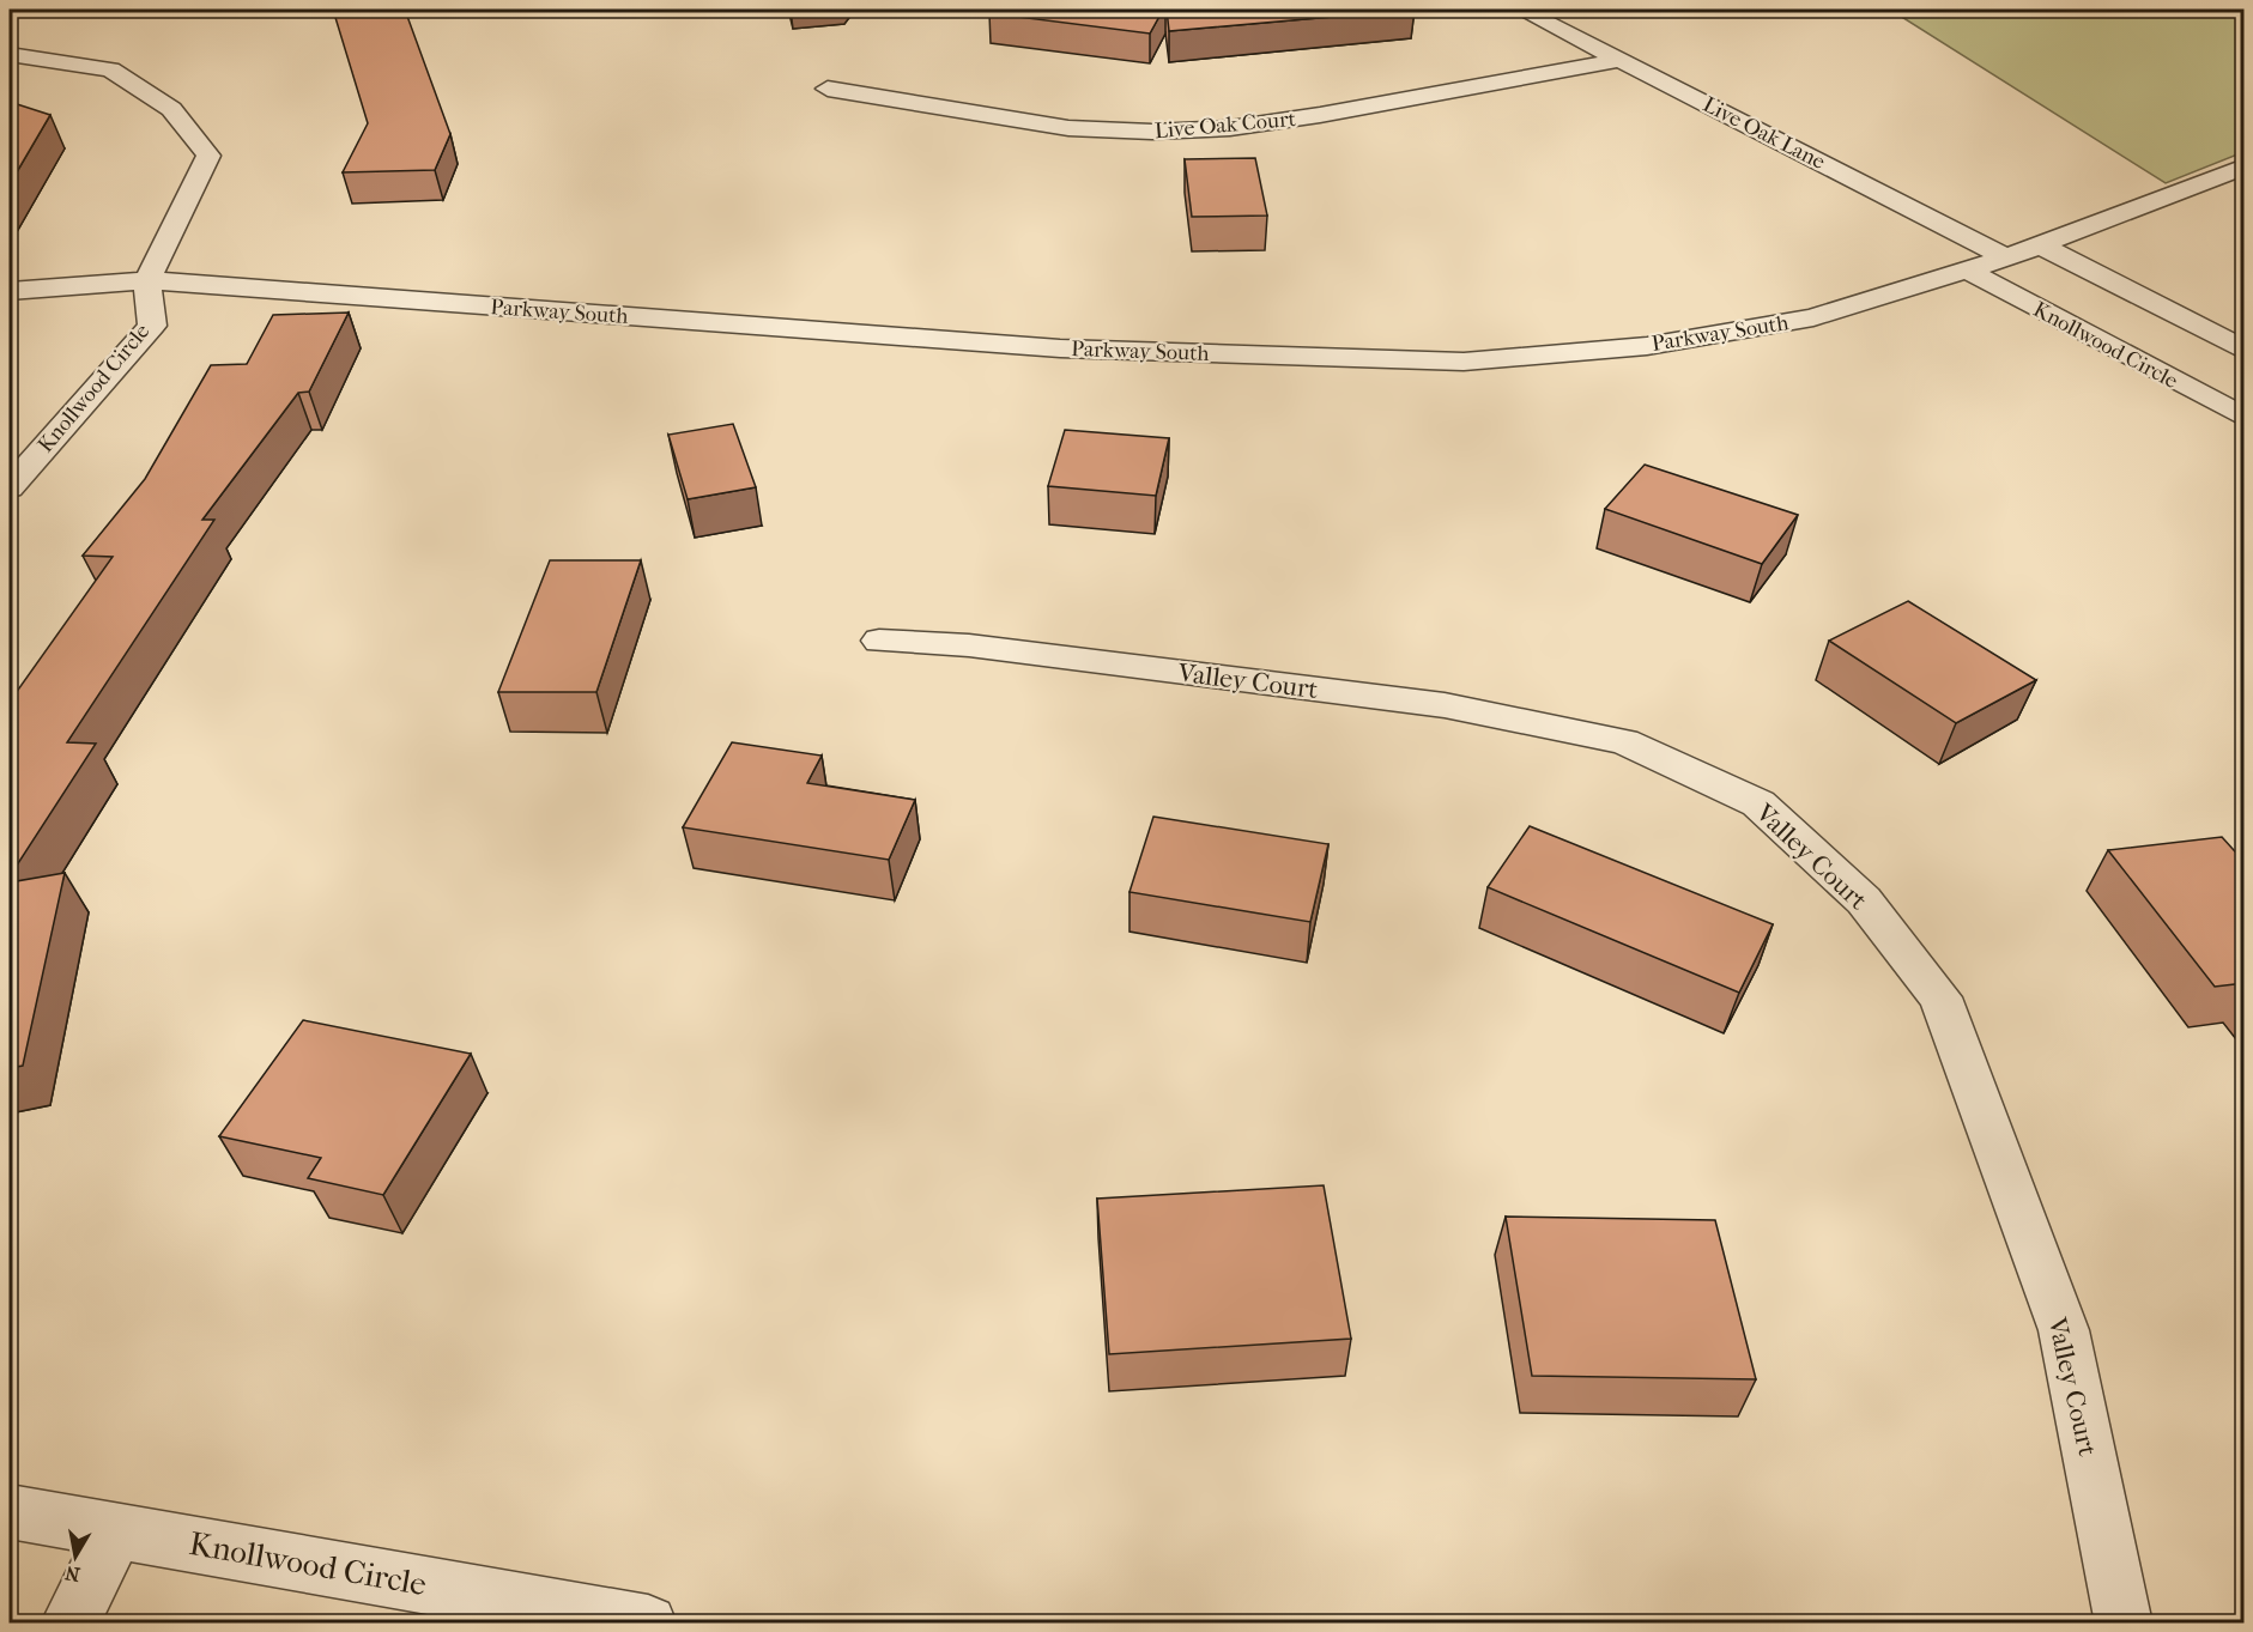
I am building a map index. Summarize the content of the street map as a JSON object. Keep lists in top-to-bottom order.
{
  "streets": {
    "street": [
      "Live Oak Court",
      "Live Oak Lane",
      "Parkway South",
      "Knollwood Circle",
      "Valley Court"
    ]
  },
  "crossings": [
    ["Live Oak Court", "Live Oak Lane"],
    ["Live Oak Lane", "Parkway South"],
    ["Parkway South", "Knollwood Circle"]
  ],
  "north": "bottom"
}
